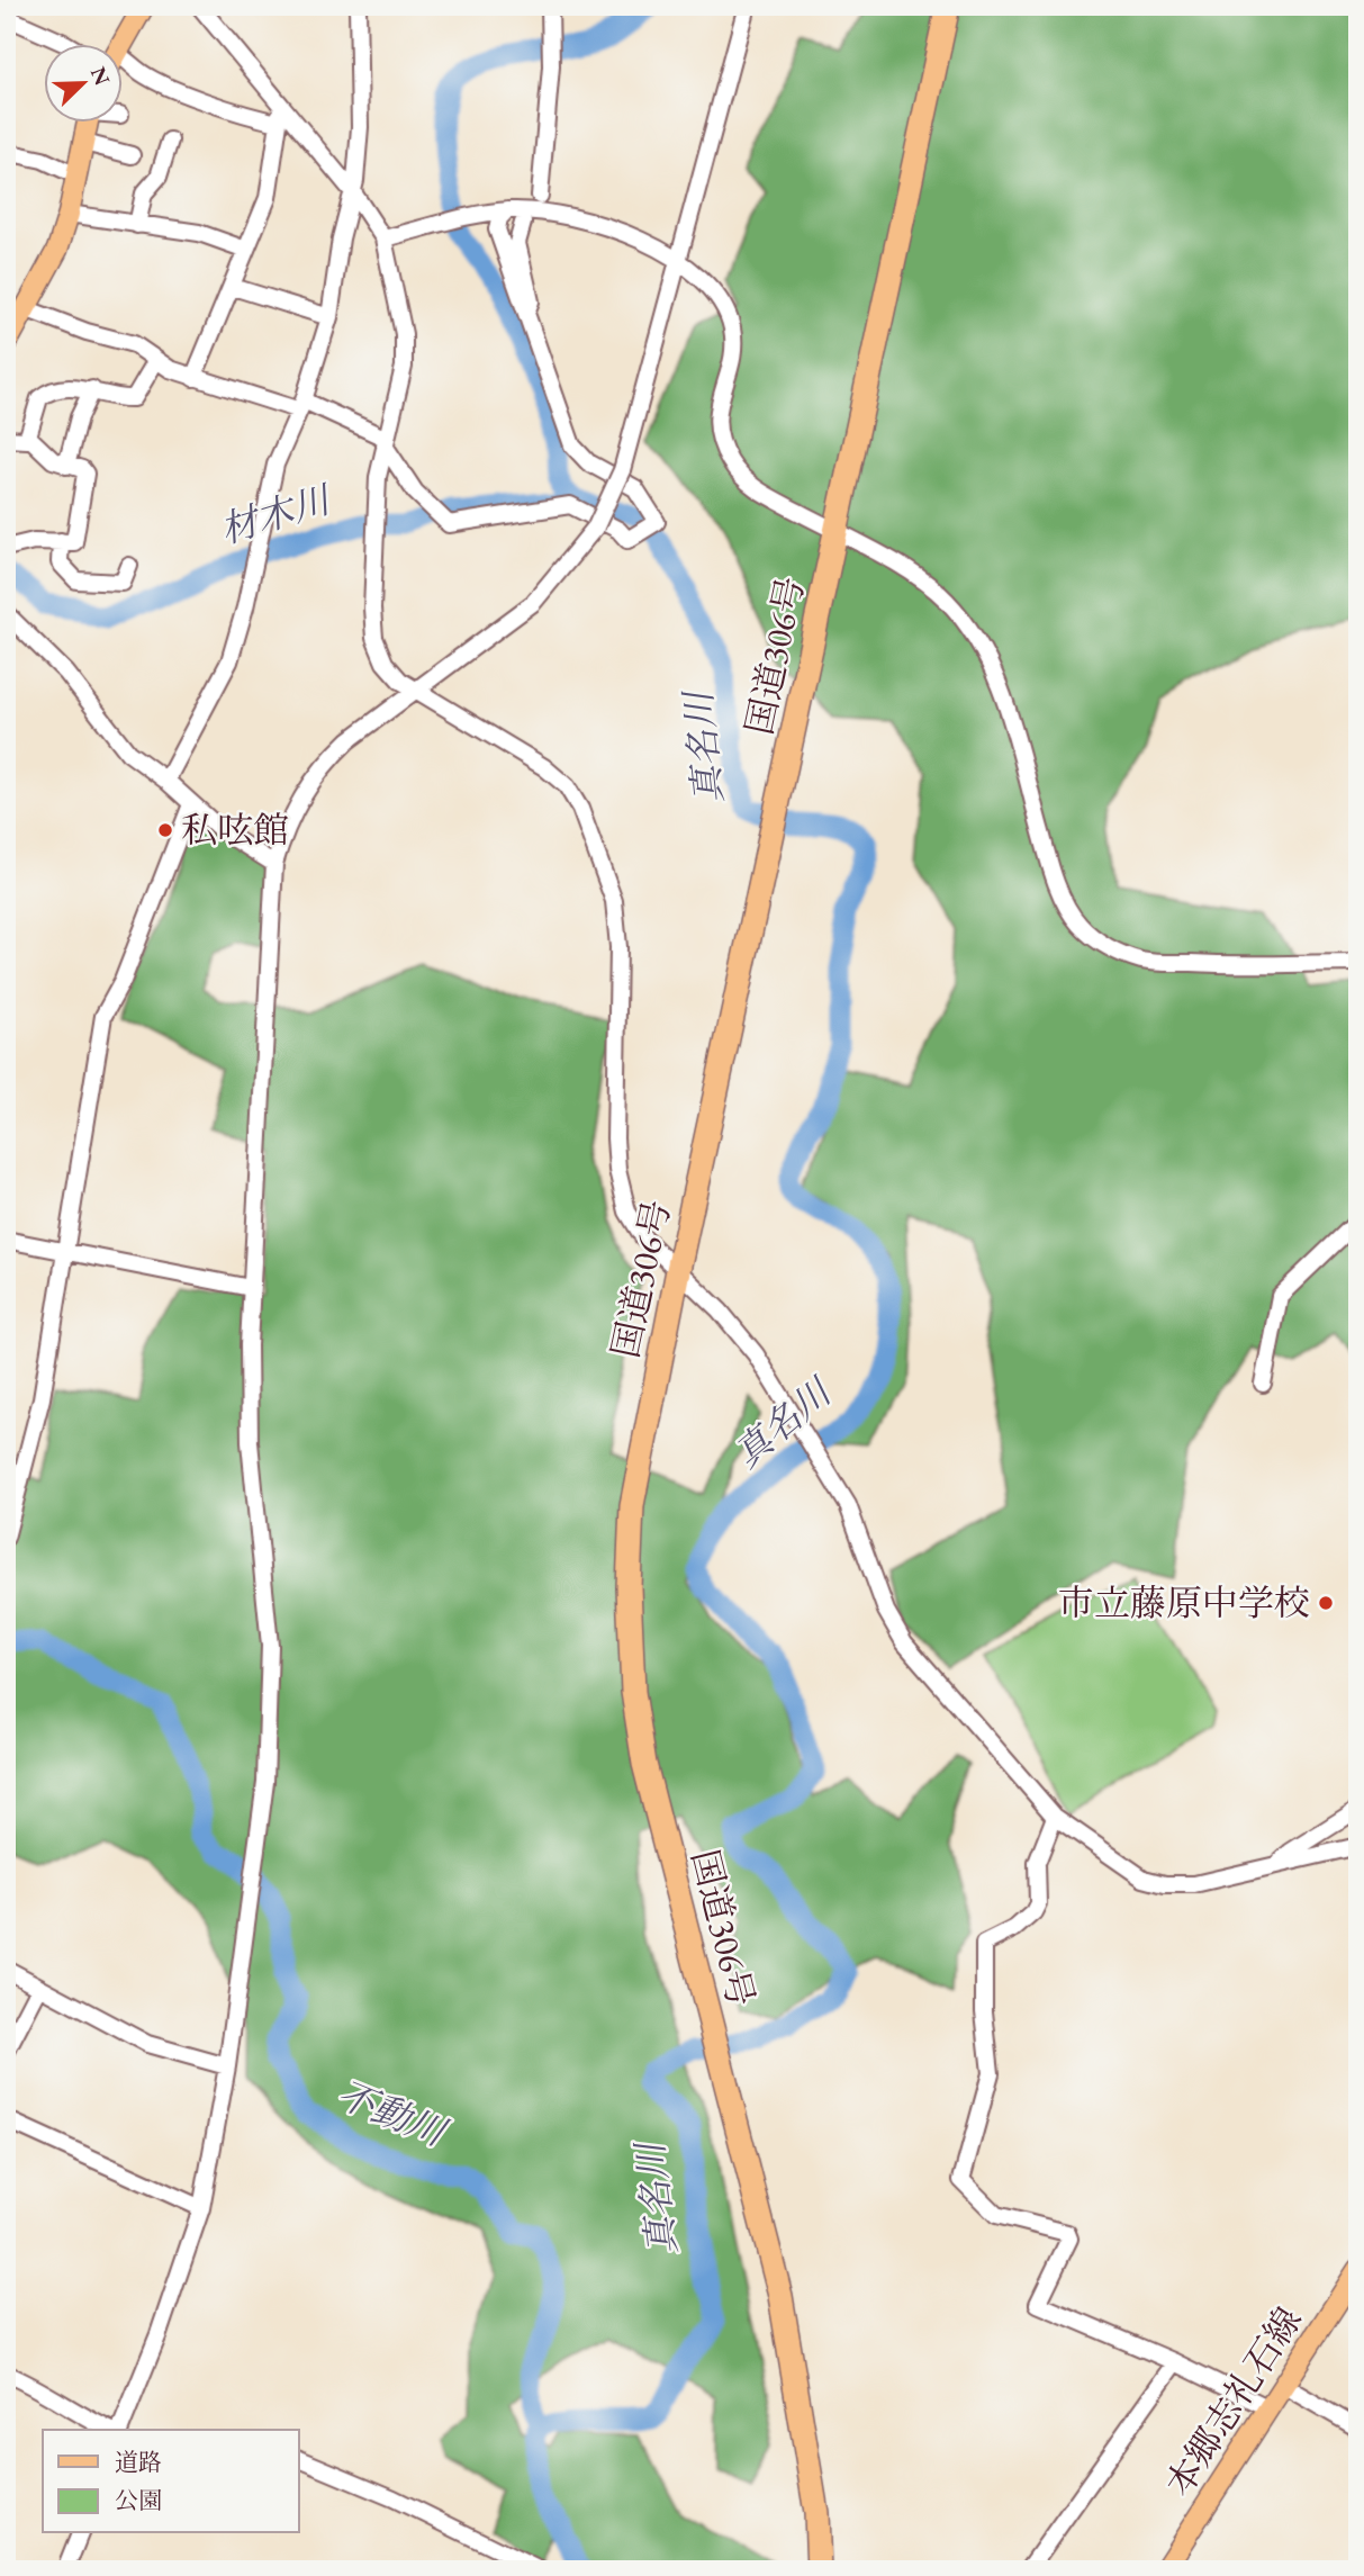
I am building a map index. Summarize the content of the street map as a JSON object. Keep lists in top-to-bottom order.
{
  "streets": {
    "highway": ["国道306号"],
    "main road": ["本郷志礼石線"]
  },
  "water": ["材木川", "真名川", "不動川"],
  "places": ["私呟館", "市立藤原中学校"],
  "legend": ["道路", "公園"],
  "north": "top right"
}
